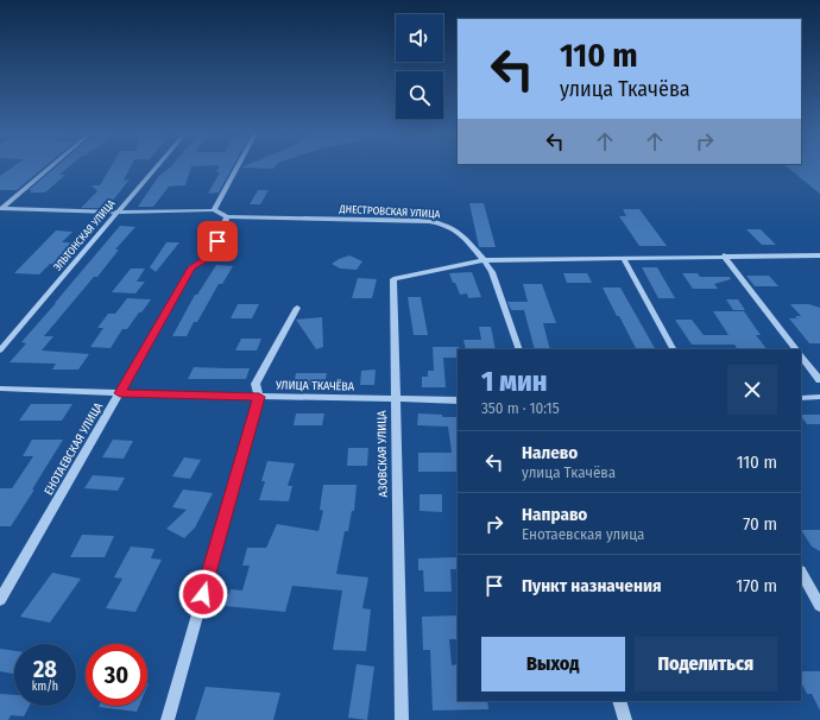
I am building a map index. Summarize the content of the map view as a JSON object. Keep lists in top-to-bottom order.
{
  "streets": {
    "street": [
      "ДНЕСТРОВСКАЯ УЛИЦА",
      "ЭЛЬТОНСКАЯ УЛИЦА",
      "УЛИЦА ТКАЧЁВА",
      "ЕНОТАЕВСКАЯ УЛИЦА",
      "АЗОВСКАЯ УЛИЦА"
    ]
  },
  "crossings": [
    ["ДНЕСТРОВСКАЯ УЛИЦА", "ЭЛЬТОНСКАЯ УЛИЦА"],
    ["ДНЕСТРОВСКАЯ УЛИЦА", "ЕНОТАЕВСКАЯ УЛИЦА"],
    ["ДНЕСТРОВСКАЯ УЛИЦА", "АЗОВСКАЯ УЛИЦА"],
    ["УЛИЦА ТКАЧЁВА", "ЕНОТАЕВСКАЯ УЛИЦА"],
    ["УЛИЦА ТКАЧЁВА", "АЗОВСКАЯ УЛИЦА"]
  ],
  "page": {
    "turn": ["110 m", "улица Ткачёва"],
    "heading": ["1 мин", "350 m · 10:15"],
    "list": [
      {
        "name": "Налево",
        "note": "улица Ткачёва",
        "value": "110 m"
      },
      {
        "name": "Направо",
        "note": "Енотаевская улица",
        "value": "70 m"
      },
      {
        "name": "Пункт назначения",
        "value": "170 m"
      }
    ],
    "buttons": ["Выход", "Поделиться"],
    "speed": "28 km/h",
    "limit": "30"
  }
}
